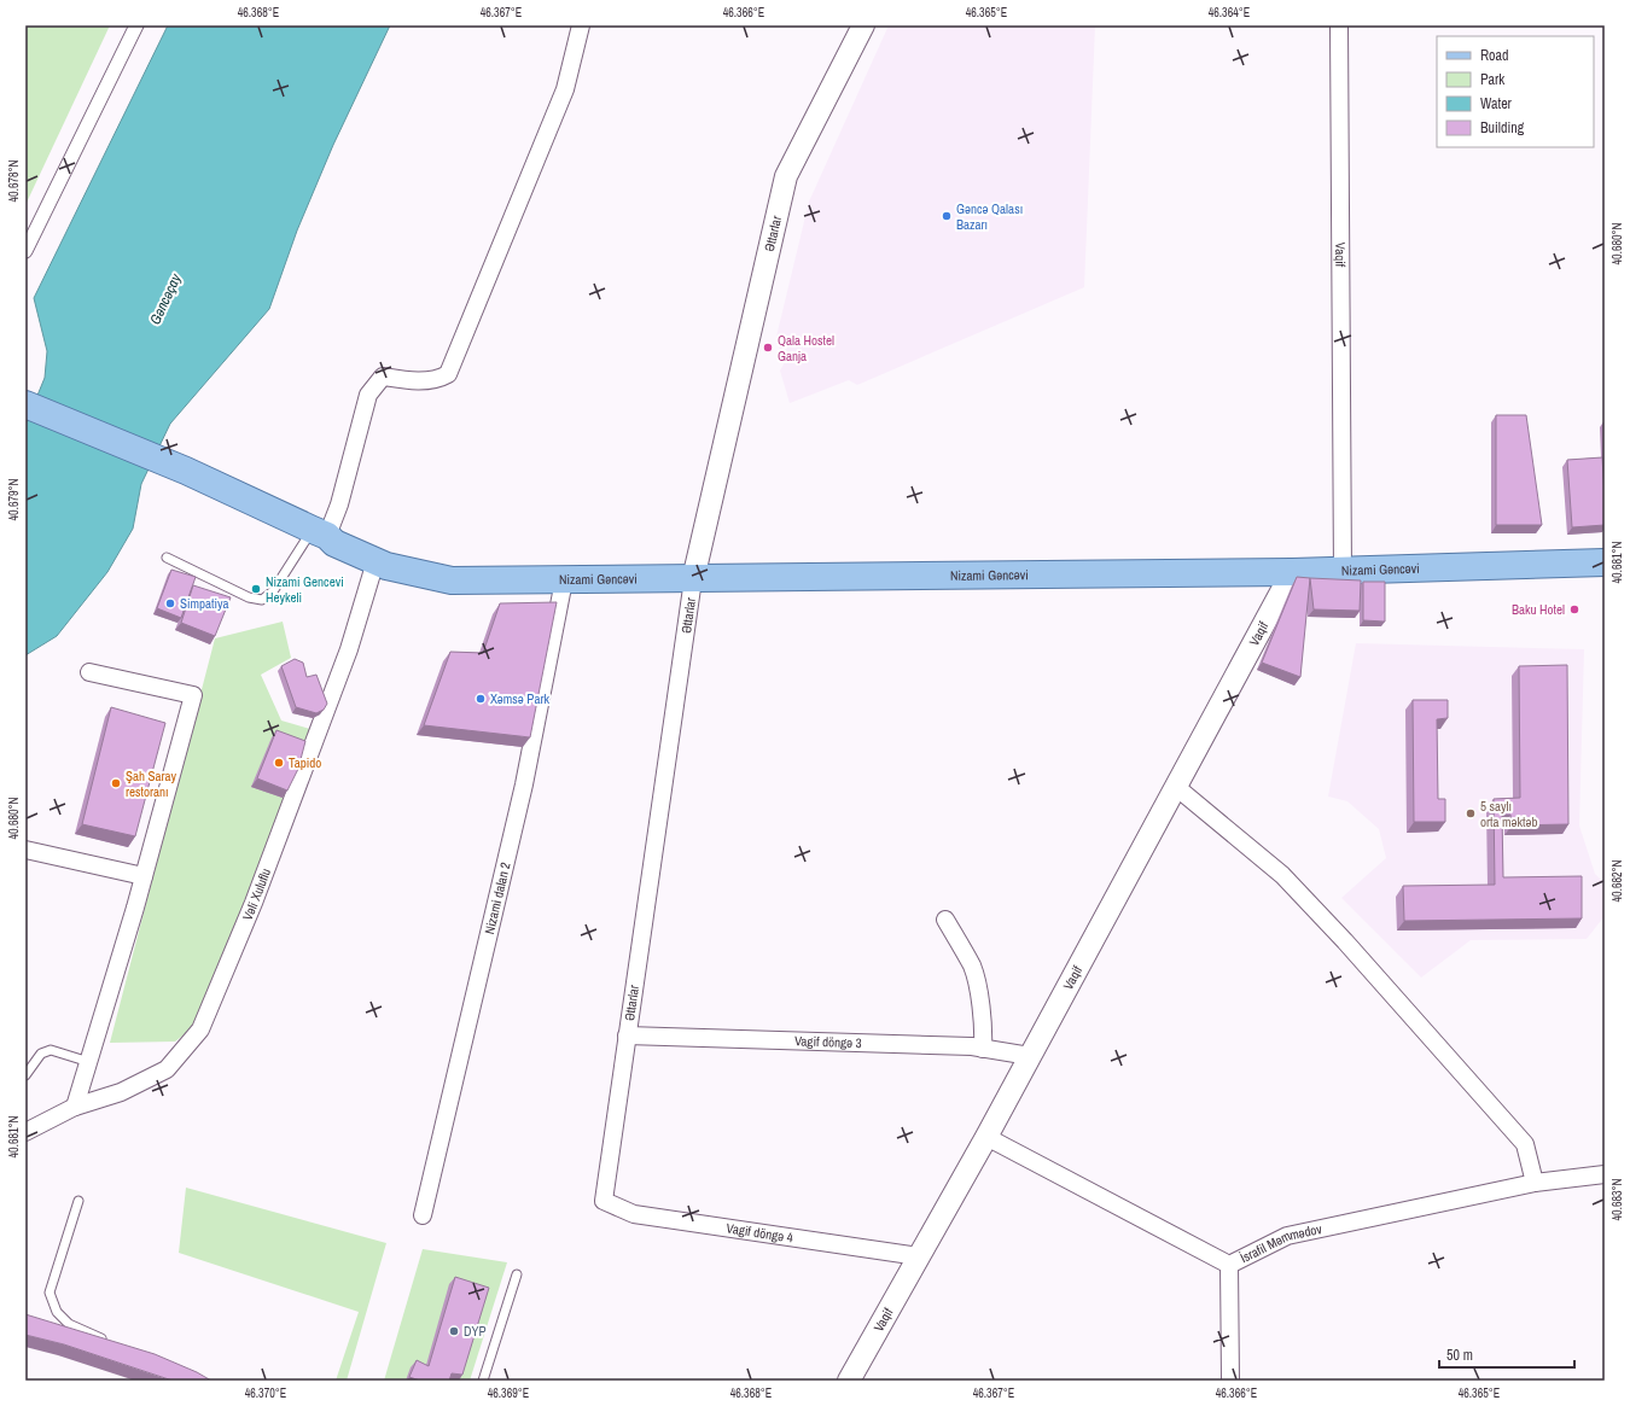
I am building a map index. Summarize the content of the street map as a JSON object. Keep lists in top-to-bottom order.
{
  "streets": {
    "main road": ["Nizami Gəncəvi"],
    "street": [
      "Əttarlar",
      "Vaqif",
      "Vəli Xuluflu",
      "Nizami dalan 2",
      "Vagif döngə 3",
      "Vagif döngə 4",
      "İsrafil Məmmədov"
    ]
  },
  "crossings": [
    ["Əttarlar", "Nizami Gəncəvi"],
    ["Əttarlar", "Vagif döngə 3"],
    ["Əttarlar", "Vagif döngə 4"],
    ["Vaqif", "Nizami Gəncəvi"],
    ["Vaqif", "Vagif döngə 3"],
    ["Vaqif", "Vagif döngə 4"],
    ["Vaqif", "İsrafil Məmmədov"],
    ["Nizami Gəncəvi", "Vəli Xuluflu"],
    ["Nizami Gəncəvi", "Nizami dalan 2"]
  ],
  "water": ["Gəncəçay"],
  "places": [
    "Gəncə Qalası Bazarı",
    "Qala Hostel Ganja",
    "Nizami Gencevi Heykeli",
    "Simpatiya",
    "Baku Hotel",
    "Xəmsə Park",
    "Tapido",
    "Şah Saray restoranı",
    "5 saylı orta məktəb",
    "DYP"
  ],
  "legend": [
    "Road",
    "Park",
    "Water",
    "Building"
  ],
  "scale_bar": "50 m",
  "coordinates": [
    "46.368°E",
    "46.367°E",
    "46.366°E",
    "46.365°E",
    "46.364°E",
    "40.678°N",
    "40.680°N",
    "40.679°N",
    "40.681°N",
    "40.682°N",
    "40.683°N",
    "46.370°E",
    "46.369°E"
  ]
}
